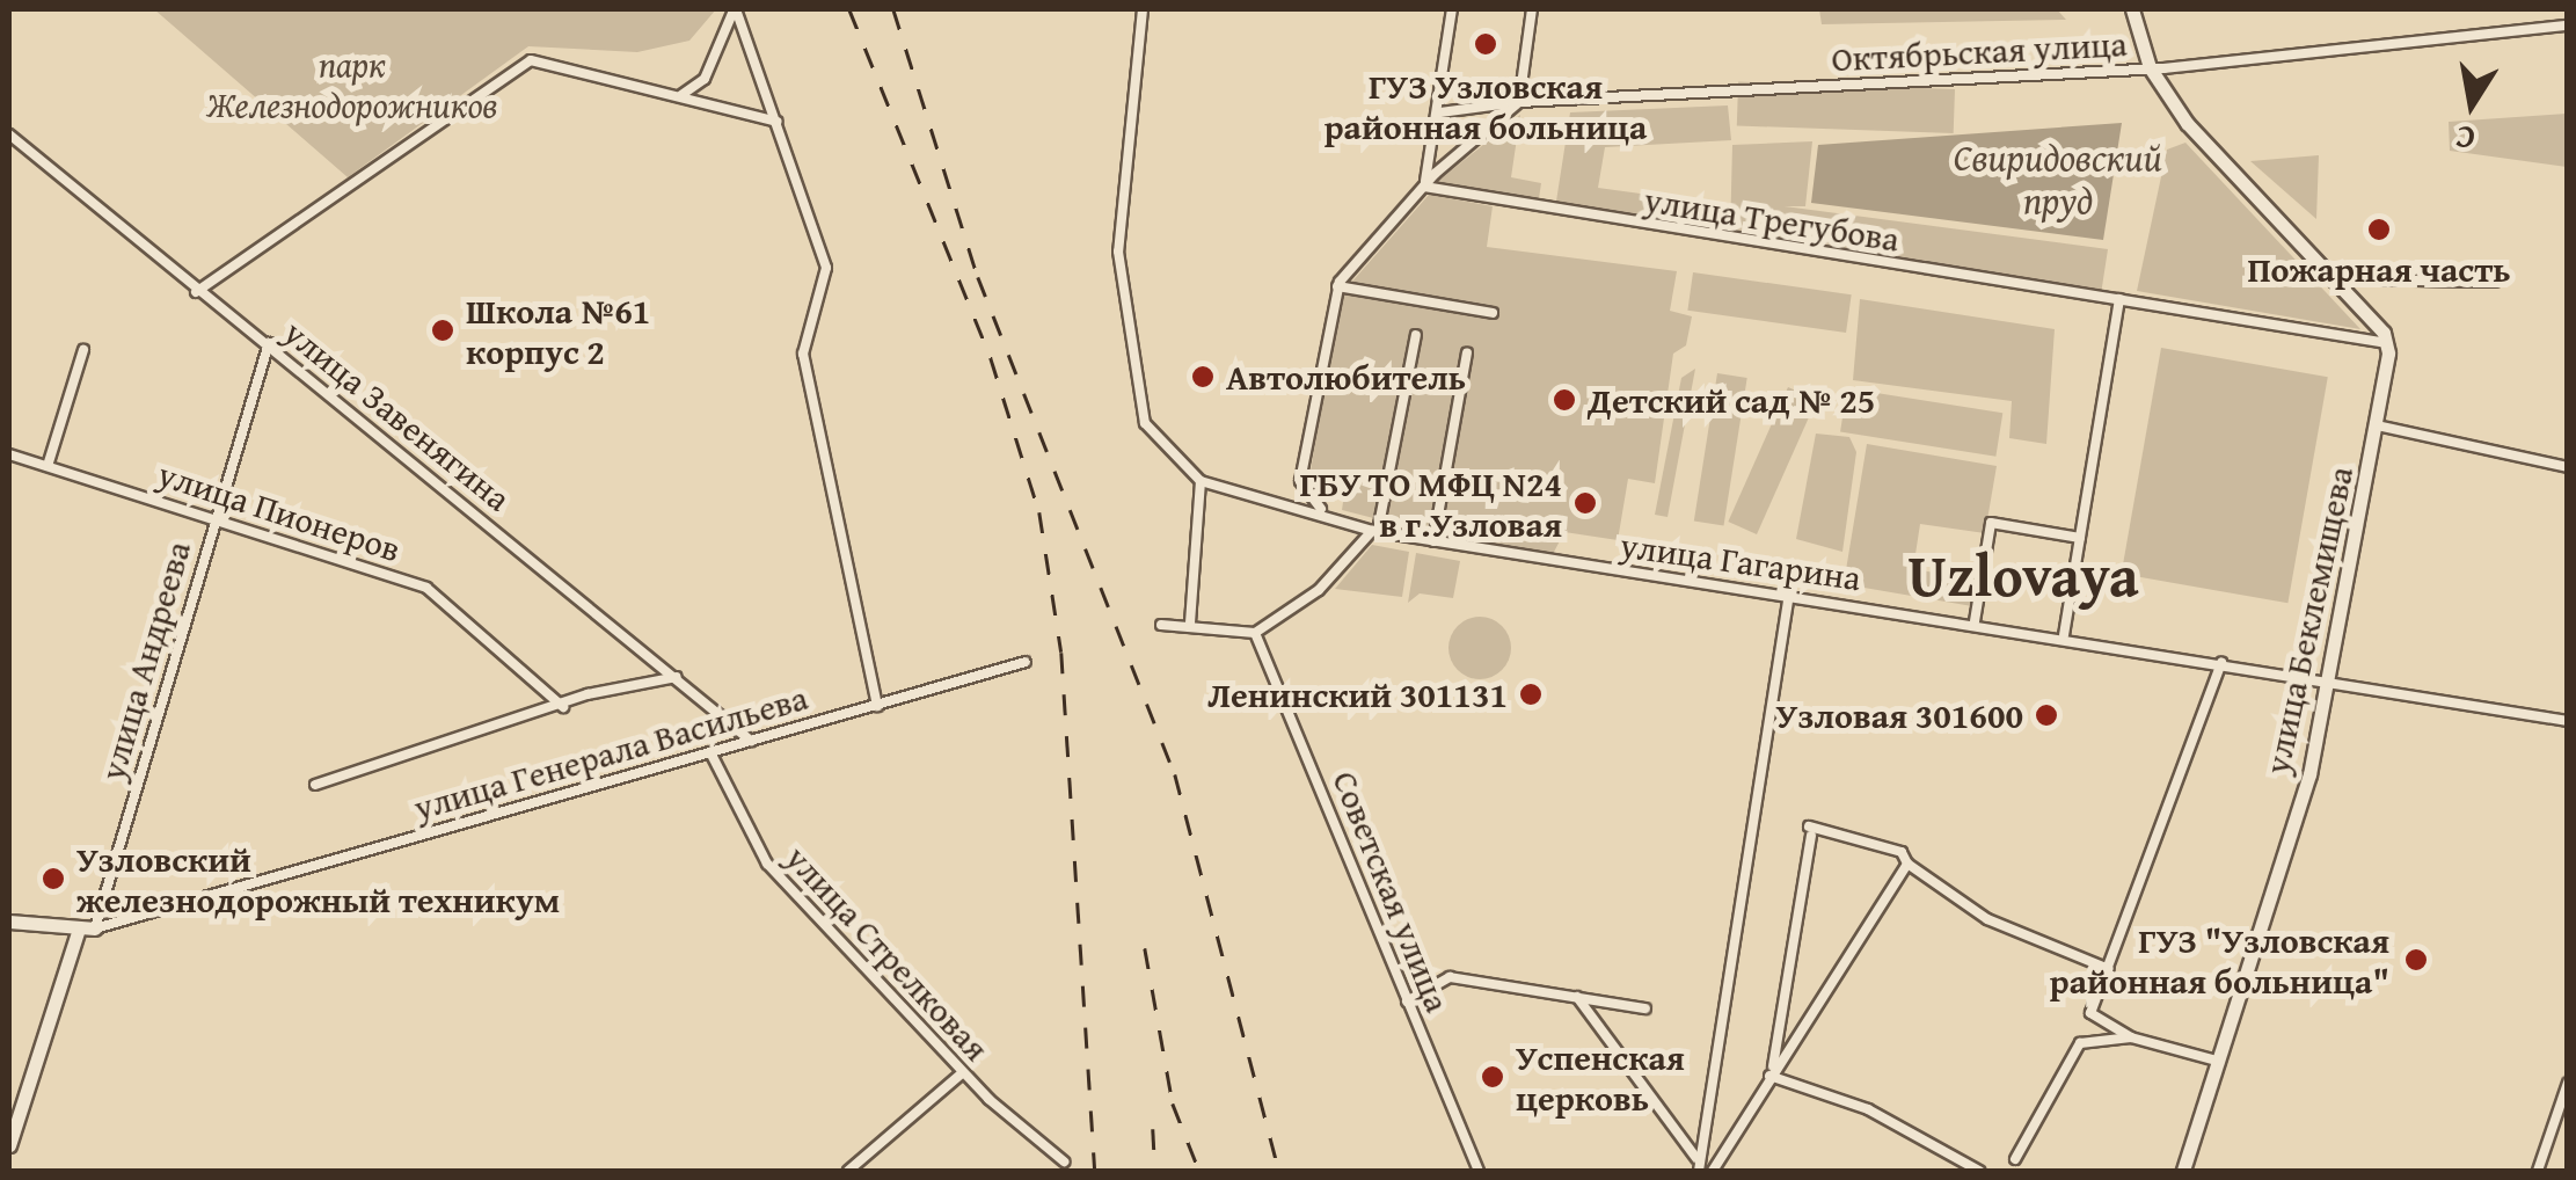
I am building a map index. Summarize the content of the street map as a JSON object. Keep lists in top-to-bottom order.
{
  "streets": {
    "main road": ["улица Беклемищева", "улица Генерала Васильева"],
    "street": [
      "Октябрьская улица",
      "улица Трегубова",
      "улица Завенягина",
      "улица Пионеров",
      "улица Гагарина",
      "улица Андреева",
      "Советская улица",
      "улица Стрелковая"
    ]
  },
  "crossings": [
    ["улица Завенягина", "улица Андреева"],
    ["улица Завенягина", "улица Генерала Васильева"],
    ["улица Пионеров", "улица Андреева"],
    ["улица Гагарина", "улица Беклемищева"],
    ["улица Андреева", "улица Генерала Васильева"],
    ["улица Генерала Васильева", "улица Стрелковая"]
  ],
  "districts": ["Uzlovaya"],
  "water": ["Свиридовский пруд"],
  "parks": ["парк Железнодорожников"],
  "places": [
    "ГУЗ Узловская районная больница",
    "Пожарная часть",
    "Школа №61 корпус 2",
    "Автолюбитель",
    "Детский сад № 25",
    "ГБУ ТО МФЦ N24 в г.Узловая",
    "Ленинский 301131",
    "Узловая 301600",
    "Узловский железнодорожный техникум",
    "ГУЗ \"Узловская районная больница\"",
    "Успенская церковь"
  ],
  "north": "bottom"
}
